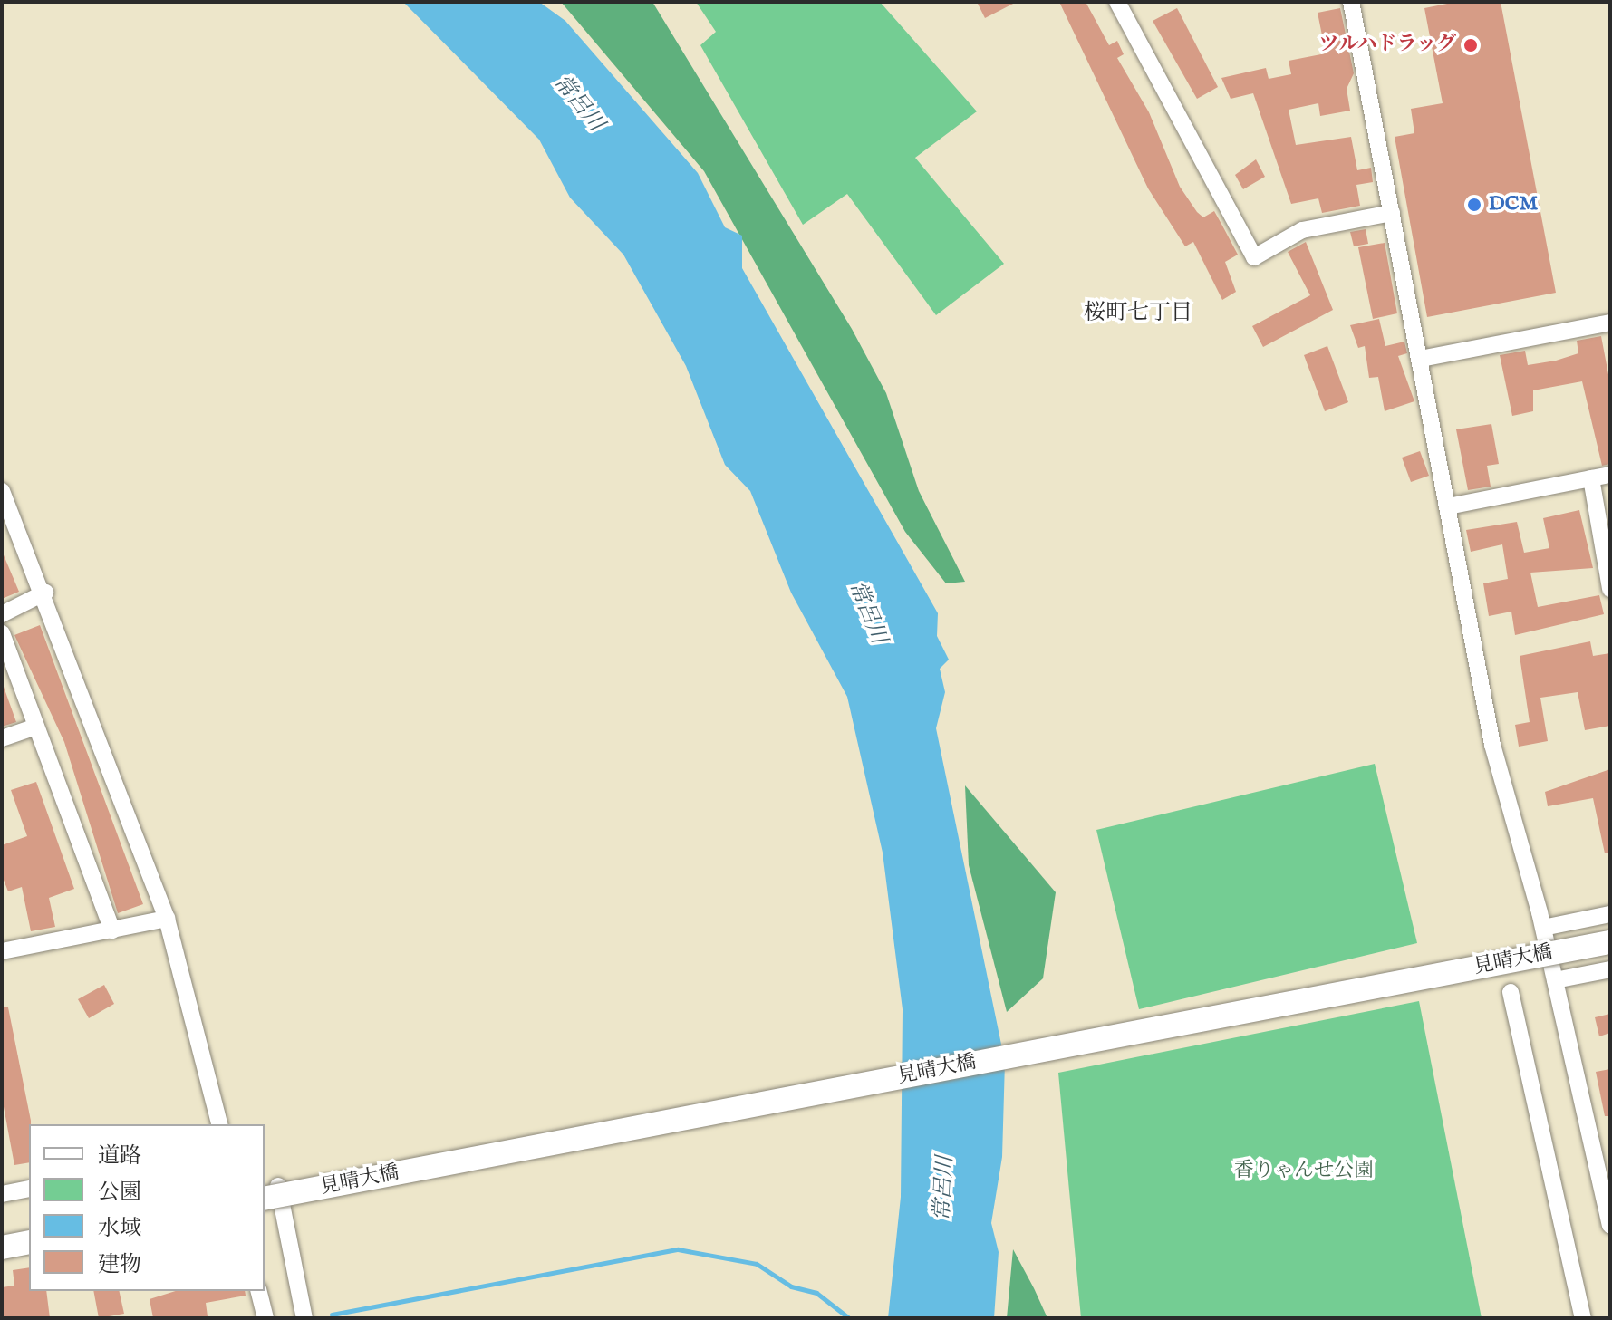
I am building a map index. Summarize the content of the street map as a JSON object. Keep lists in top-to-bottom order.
{
  "streets": {
    "main road": ["見晴大橋"]
  },
  "districts": ["桜町七丁目"],
  "water": ["常呂川"],
  "parks": ["香りゃんせ公園"],
  "places": ["ツルハドラッグ", "DCM"],
  "legend": [
    "道路",
    "公園",
    "水域",
    "建物"
  ]
}
